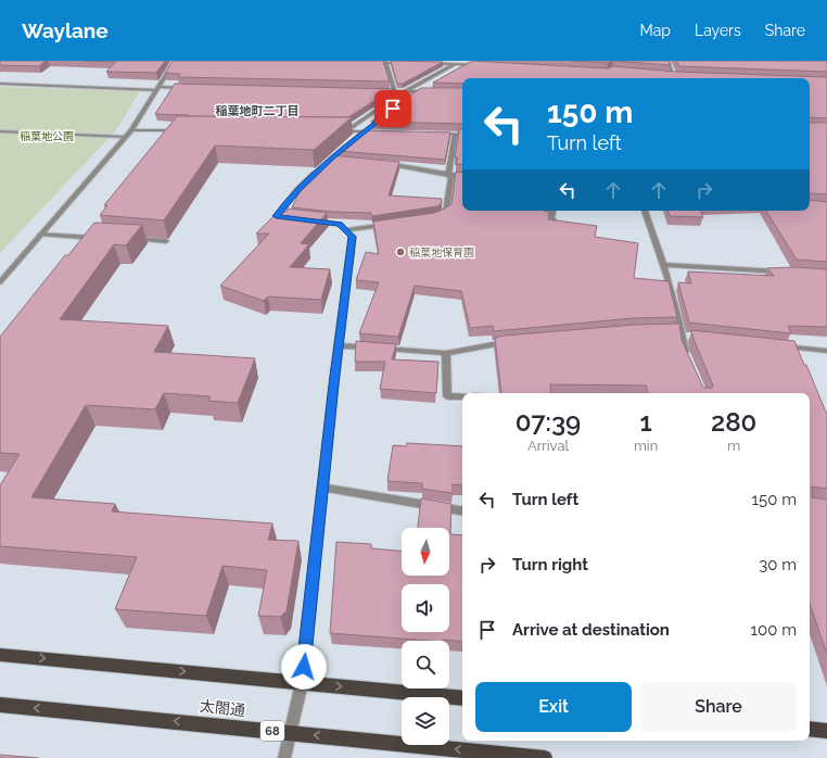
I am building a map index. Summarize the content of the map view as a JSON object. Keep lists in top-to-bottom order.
{
  "streets": {
    "main road": ["太閤通", "68"]
  },
  "districts": ["稲葉地町二丁目"],
  "parks": ["稲葉地公園"],
  "places": ["稲葉地保育園"],
  "north": "bottom",
  "page": {
    "header": "Waylane",
    "nav": ["Map", "Layers", "Share"],
    "turn": ["150 m", "Turn left"],
    "eta": [
      "07:39",
      "Arrival",
      "1",
      "min",
      "280",
      "m"
    ],
    "list": [
      {
        "name": "Turn left",
        "value": "150 m"
      },
      {
        "name": "Turn right",
        "value": "30 m"
      },
      {
        "name": "Arrive at destination",
        "value": "100 m"
      }
    ],
    "buttons": ["Exit", "Share"]
  }
}
